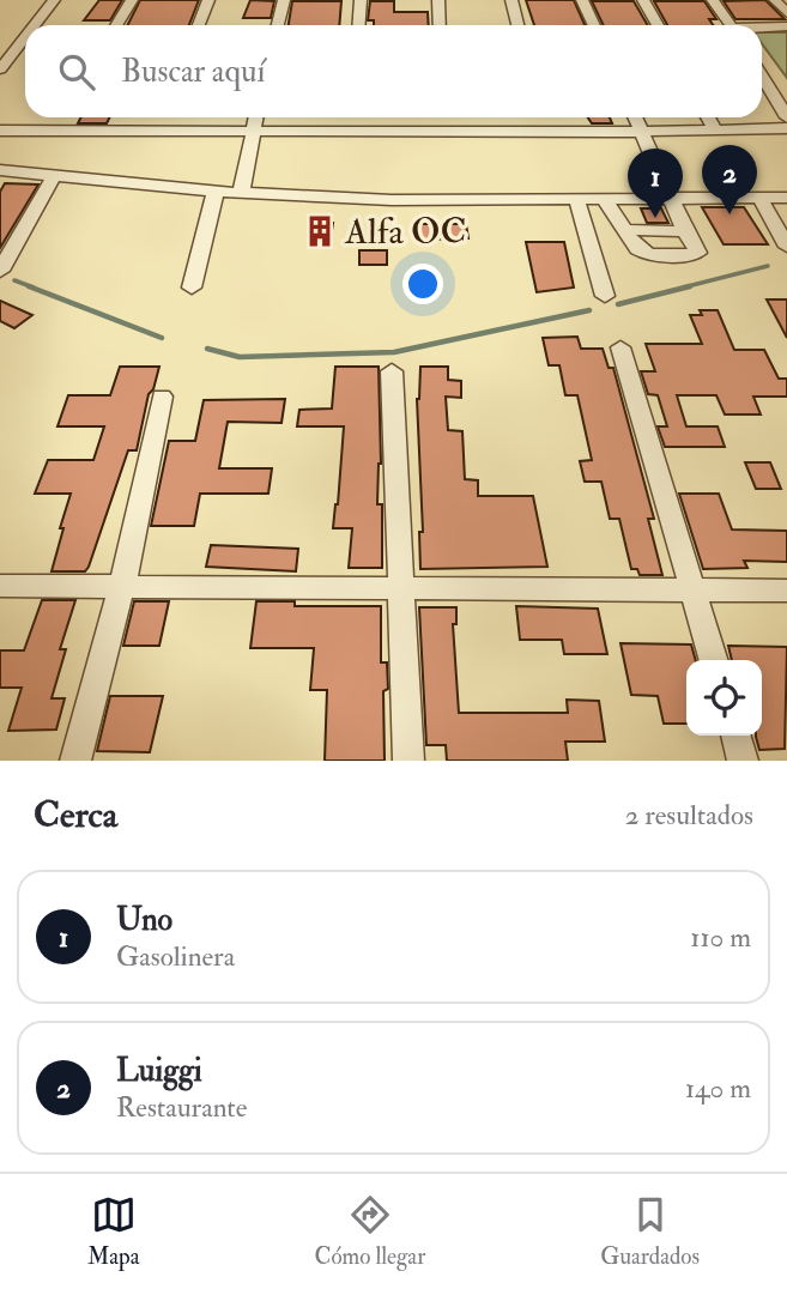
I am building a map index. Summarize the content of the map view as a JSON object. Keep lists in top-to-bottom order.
{
  "places": {
    "building": ["Alfa OC"]
  },
  "page": {
    "search": "Buscar aquí",
    "pins": ["2", "1"],
    "heading": ["Cerca", "2 resultados"],
    "list": [
      {
        "mark": "1",
        "name": "Uno",
        "note": "Gasolinera",
        "value": "110 m"
      },
      {
        "mark": "2",
        "name": "Luiggi",
        "note": "Restaurante",
        "value": "140 m"
      }
    ],
    "nav": ["Mapa", "Cómo llegar", "Guardados"]
  }
}
